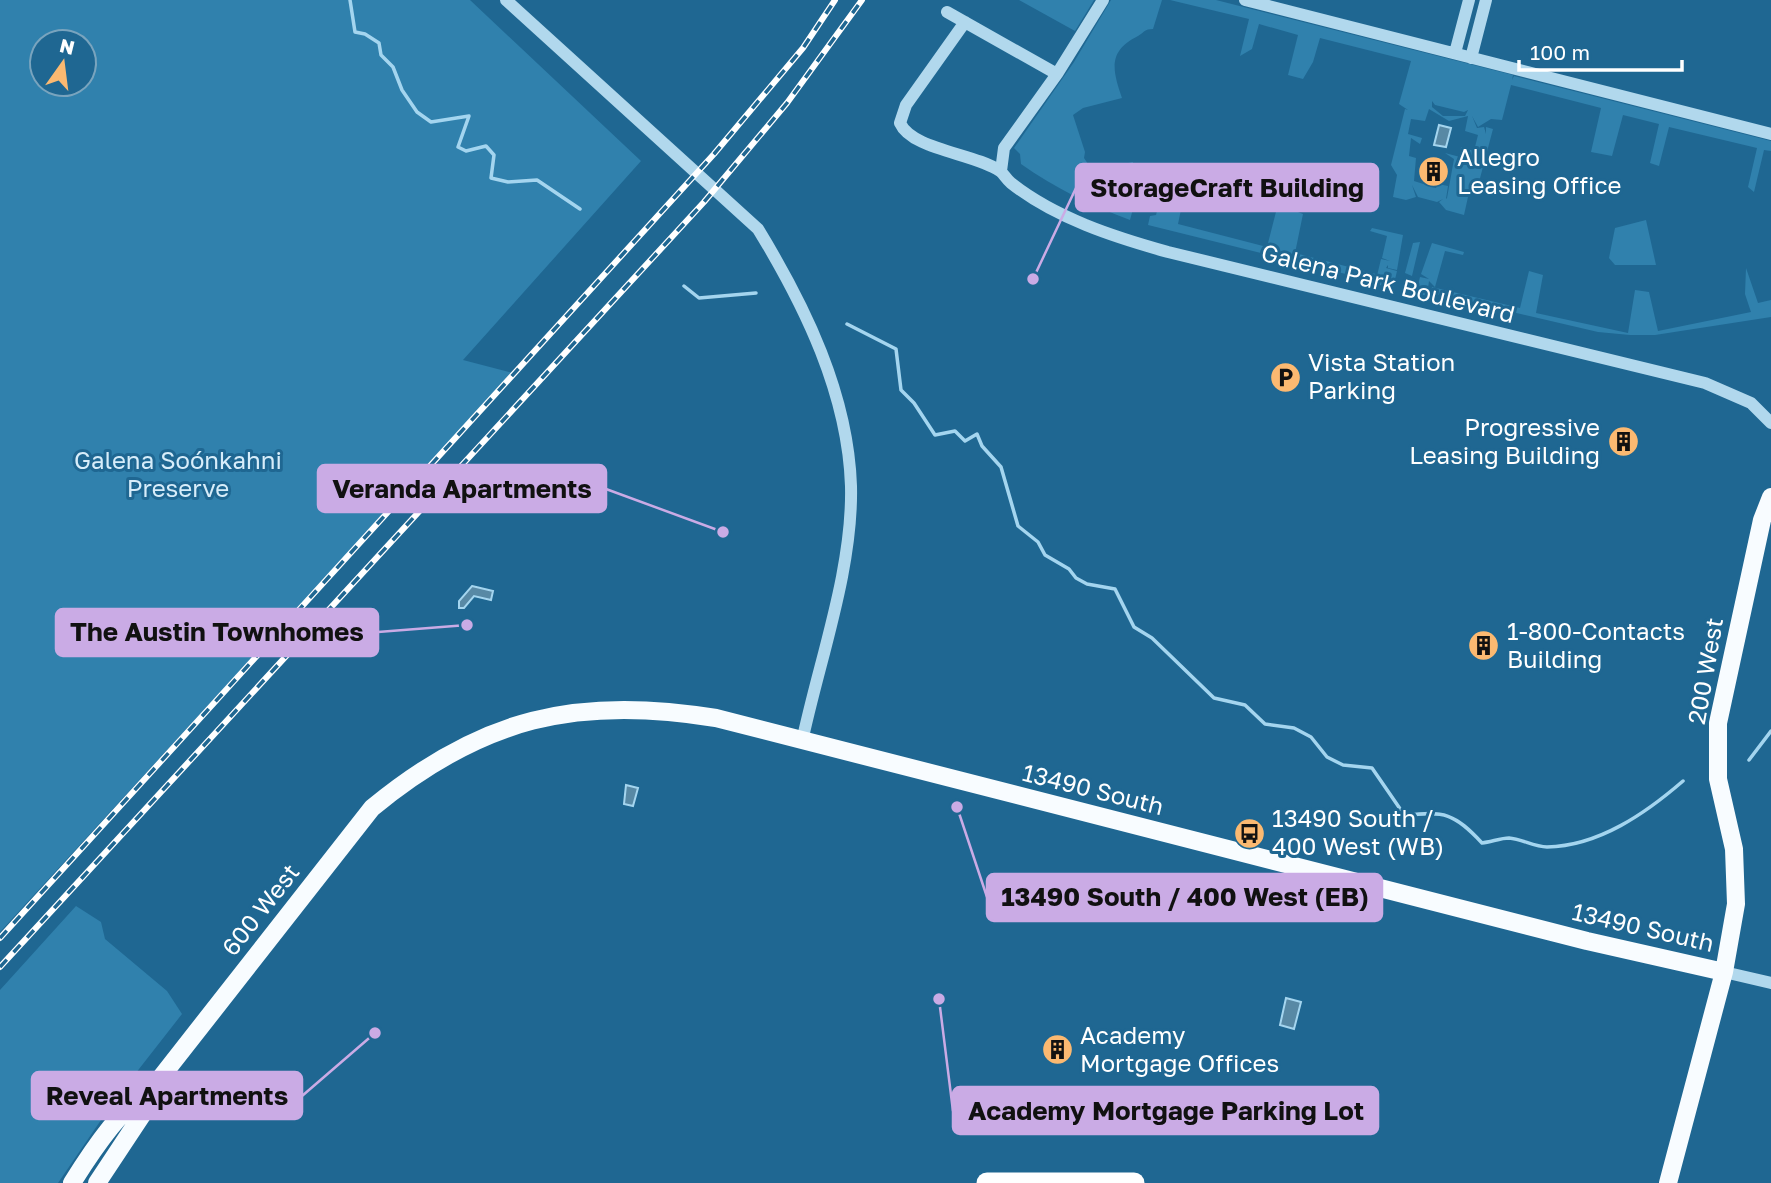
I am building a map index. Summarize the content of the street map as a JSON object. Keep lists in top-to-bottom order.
{
  "streets": {
    "main road": ["200 West", "13490 South", "600 West"],
    "street": ["Galena Park Boulevard"]
  },
  "crossings": [
    ["200 West", "13490 South"],
    ["13490 South", "600 West"]
  ],
  "parks": ["Galena Soónkahni Preserve"],
  "places": {
    "building": [
      "Allegro Leasing Office",
      "Progressive Leasing Building",
      "1-800-Contacts Building",
      "Academy Mortgage Offices"
    ],
    "other": [
      "StorageCraft Building",
      "Veranda Apartments",
      "The Austin Townhomes",
      "13490 South / 400 West (EB)",
      "Academy Mortgage Parking Lot",
      "Reveal Apartments"
    ],
    "parking": ["Vista Station Parking"],
    "bus stop": ["13490 South / 400 West (WB)"]
  },
  "scale_bar": "100 m",
  "north": "top"
}
